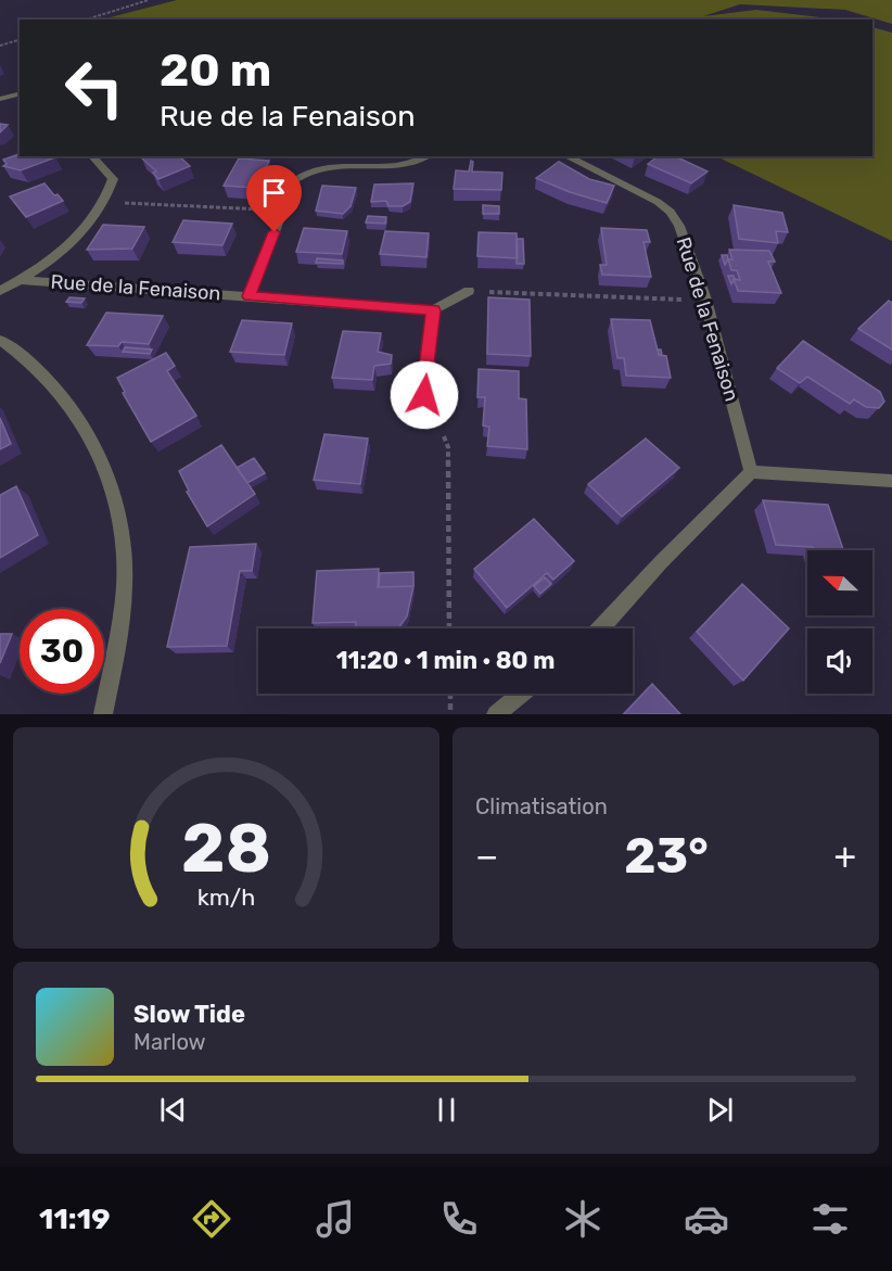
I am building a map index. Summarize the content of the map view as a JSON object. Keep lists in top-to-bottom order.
{
  "streets": {
    "street": ["Rue de la Fenaison"]
  },
  "north": "left",
  "page": {
    "turn": ["20 m", "Rue de la Fenaison"],
    "limit": "30",
    "trip": "11:20 · 1 min · 80 m",
    "tile": "Climatisation",
    "heat": ["−", "23°", "+"],
    "song": ["Slow Tide", "Marlow"],
    "tabs": "11:19",
    "gauge": ["28", "km/h"]
  }
}
